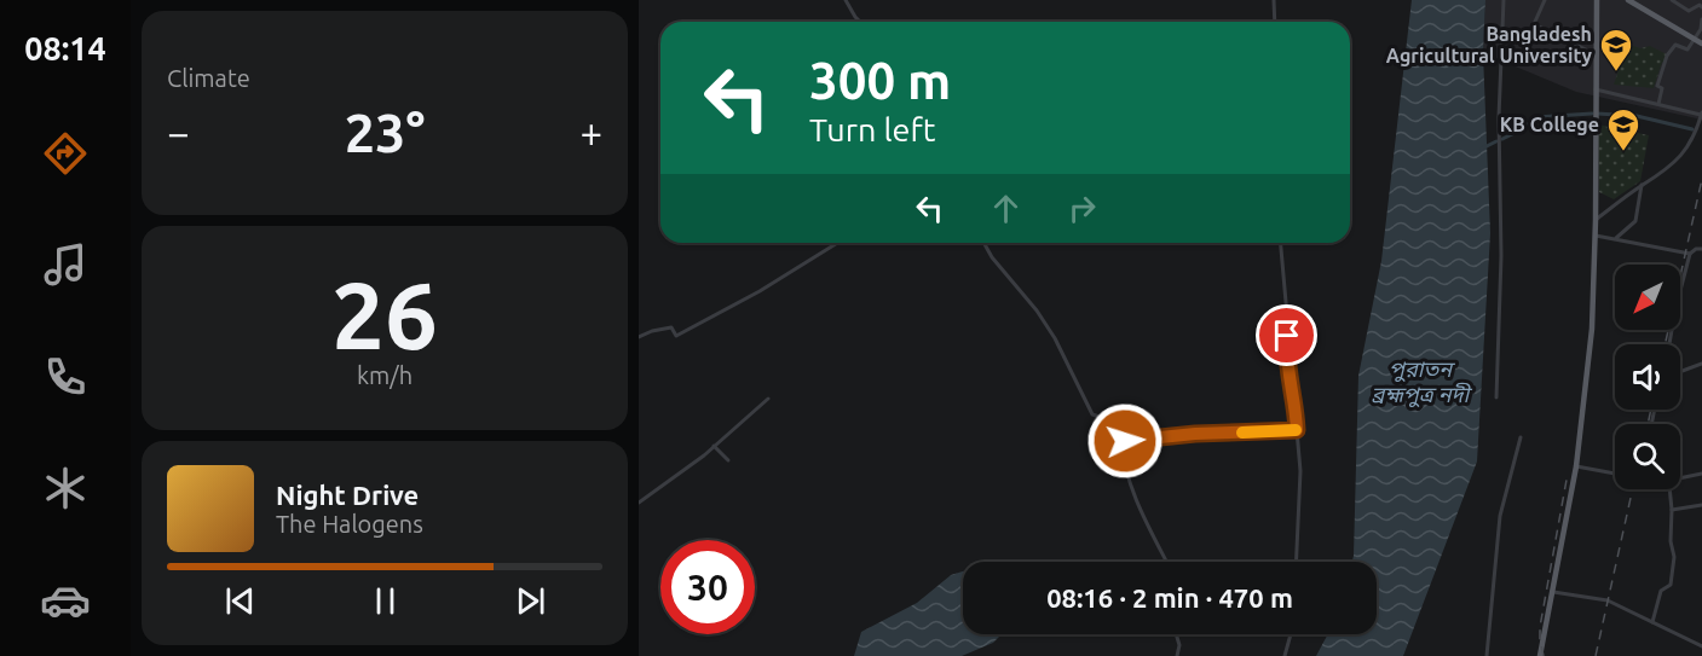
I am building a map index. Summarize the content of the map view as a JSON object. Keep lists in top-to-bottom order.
{
  "water": ["পুরাতন ব্রহ্মপুত্র নদী"],
  "places": {
    "school or university": ["Bangladesh Agricultural University", "KB College"]
  },
  "north": "bottom left",
  "page": {
    "tabs": "08:14",
    "tile": [
      "Climate",
      ["26", "km/h"]
    ],
    "turn": ["300 m", "Turn left"],
    "heat": ["−", "23°", "+"],
    "song": ["Night Drive", "The Halogens"],
    "limit": "30",
    "trip": "08:16 · 2 min · 470 m"
  }
}
